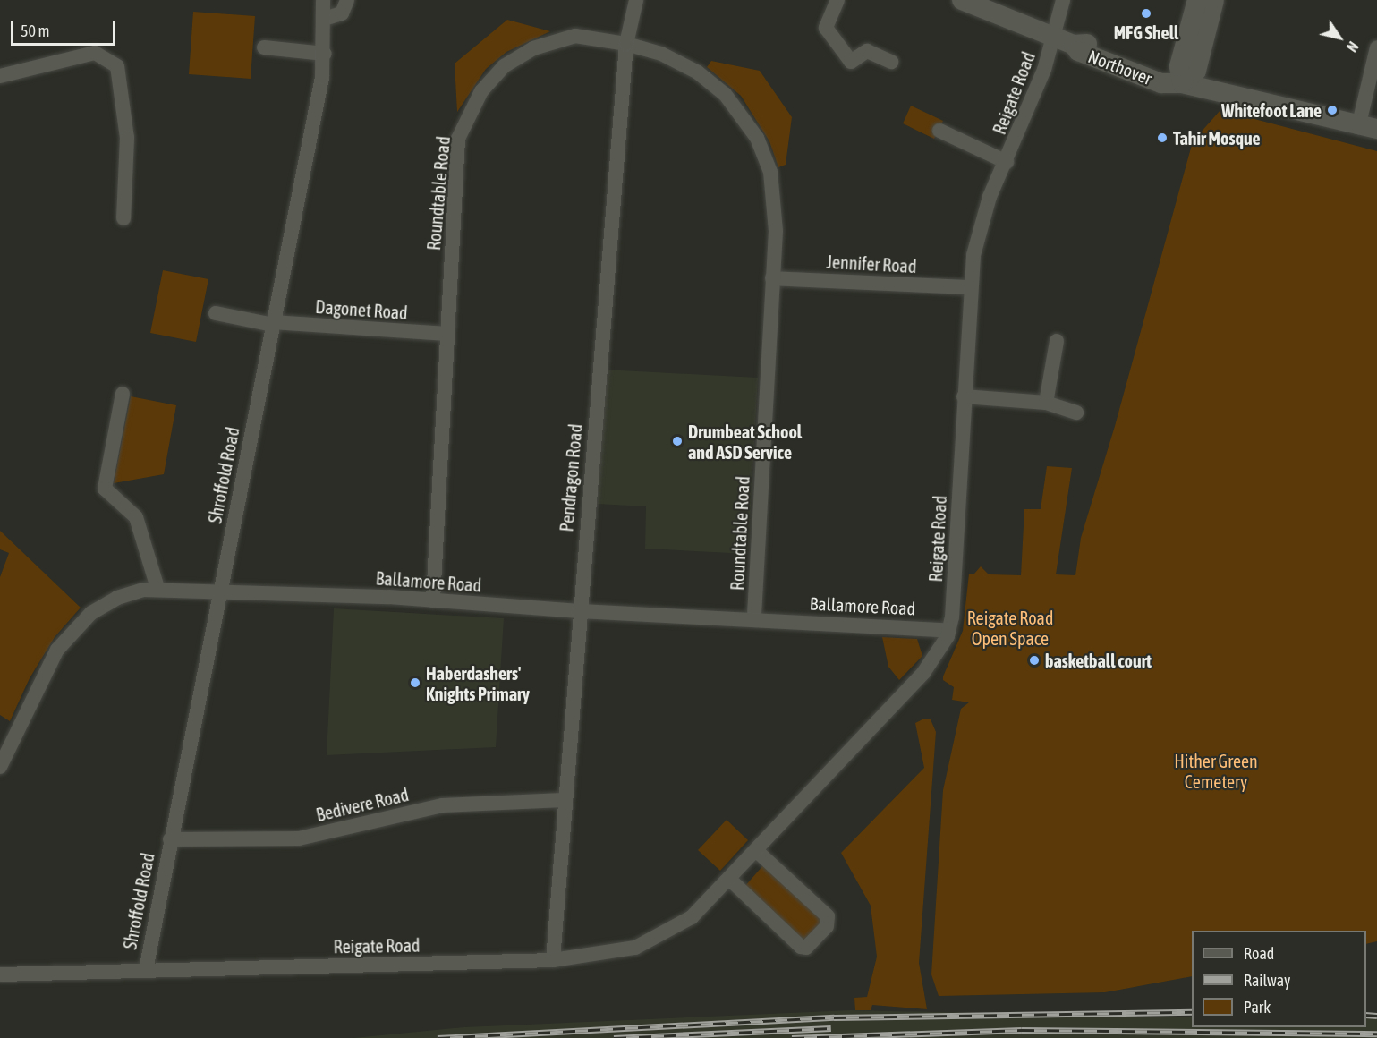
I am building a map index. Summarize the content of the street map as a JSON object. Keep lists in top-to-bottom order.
{
  "streets": {
    "street": [
      "Northover",
      "Reigate Road",
      "Roundtable Road",
      "Jennifer Road",
      "Dagonet Road",
      "Shroffold Road",
      "Pendragon Road",
      "Ballamore Road",
      "Bedivere Road"
    ]
  },
  "crossings": [
    ["Northover", "Reigate Road"],
    ["Reigate Road", "Jennifer Road"],
    ["Reigate Road", "Shroffold Road"],
    ["Reigate Road", "Pendragon Road"],
    ["Reigate Road", "Ballamore Road"],
    ["Roundtable Road", "Jennifer Road"],
    ["Roundtable Road", "Dagonet Road"],
    ["Roundtable Road", "Pendragon Road"],
    ["Roundtable Road", "Ballamore Road"],
    ["Dagonet Road", "Shroffold Road"],
    ["Shroffold Road", "Ballamore Road"],
    ["Shroffold Road", "Bedivere Road"],
    ["Pendragon Road", "Ballamore Road"],
    ["Pendragon Road", "Bedivere Road"]
  ],
  "parks": ["Reigate Road Open Space", "Hither Green Cemetery"],
  "places": [
    "MFG Shell",
    "Whitefoot Lane",
    "Tahir Mosque",
    "Drumbeat School and ASD Service",
    "basketball court",
    "Haberdashers' Knights Primary"
  ],
  "legend": ["Road", "Railway", "Park"],
  "scale_bar": "50 m",
  "north": "bottom right"
}
